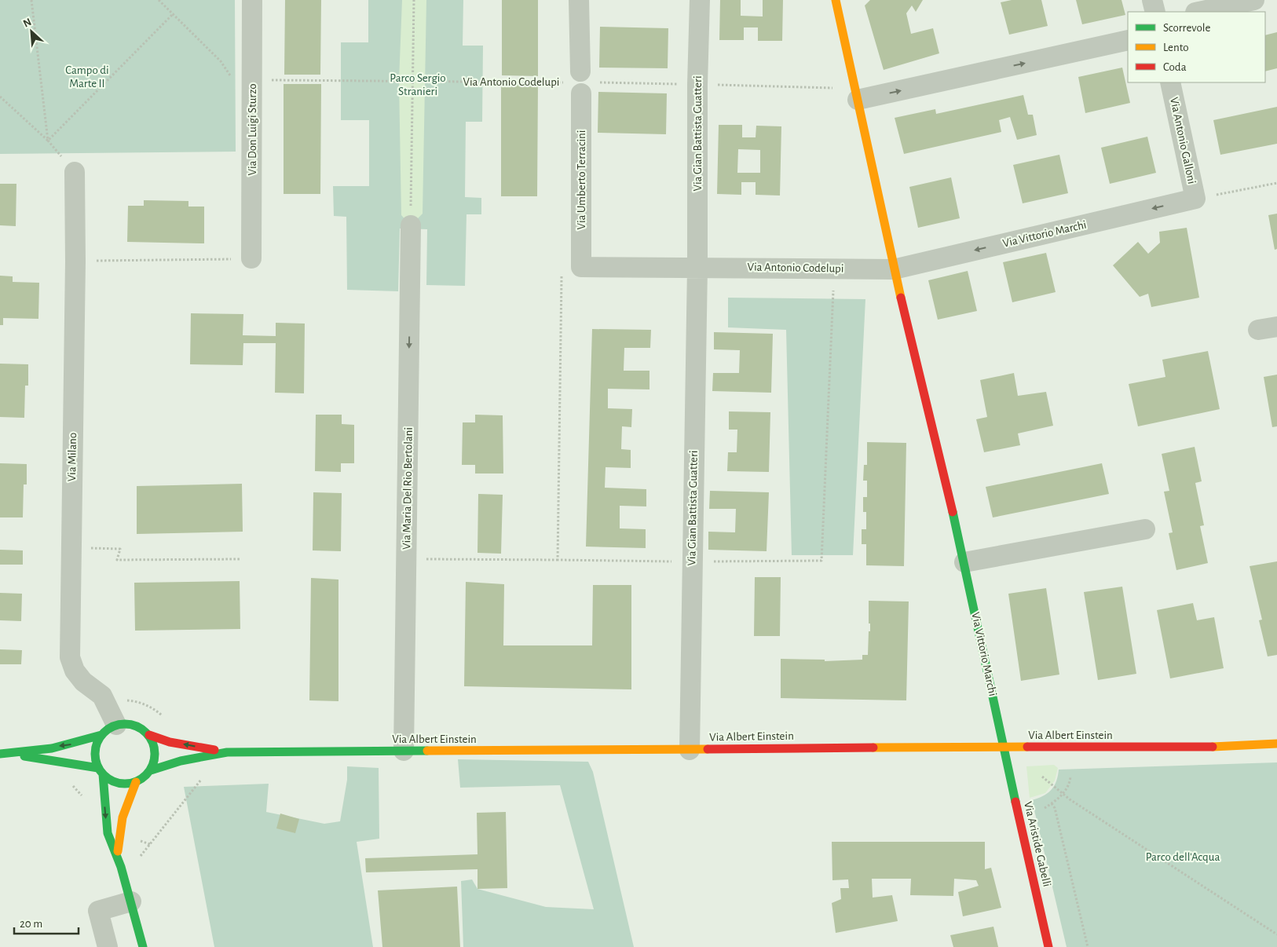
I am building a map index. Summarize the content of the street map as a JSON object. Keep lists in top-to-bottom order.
{
  "streets": {
    "main road": ["Via Vittorio Marchi", "Via Albert Einstein", "Via Aristide Gabelli"],
    "street": [
      "Via Antonio Codelupi",
      "Via Don Luigi Sturzo",
      "Via Gian Battista Guatteri",
      "Via Antonio Galloni",
      "Via Umberto Terracini",
      "Via Milano",
      "Via Maria Del Rio Bertolani"
    ]
  },
  "crossings": [
    ["Via Antonio Codelupi", "Via Don Luigi Sturzo"],
    ["Via Antonio Codelupi", "Via Gian Battista Guatteri"],
    ["Via Antonio Codelupi", "Via Umberto Terracini"],
    ["Via Antonio Codelupi", "Via Vittorio Marchi"],
    ["Via Gian Battista Guatteri", "Via Umberto Terracini"],
    ["Via Gian Battista Guatteri", "Via Albert Einstein"],
    ["Via Antonio Galloni", "Via Vittorio Marchi"],
    ["Via Vittorio Marchi", "Via Albert Einstein"],
    ["Via Vittorio Marchi", "Via Aristide Gabelli"],
    ["Via Milano", "Via Albert Einstein"],
    ["Via Maria Del Rio Bertolani", "Via Albert Einstein"],
    ["Via Albert Einstein", "Via Aristide Gabelli"]
  ],
  "one_way": ["Via Maria Del Rio Bertolani"],
  "parks": ["Campo di Marte II", "Parco Sergio Stranieri", "Parco dell'Acqua"],
  "legend": ["Scorrevole", "Lento", "Coda"],
  "scale_bar": "20 m",
  "north": "top left"
}
